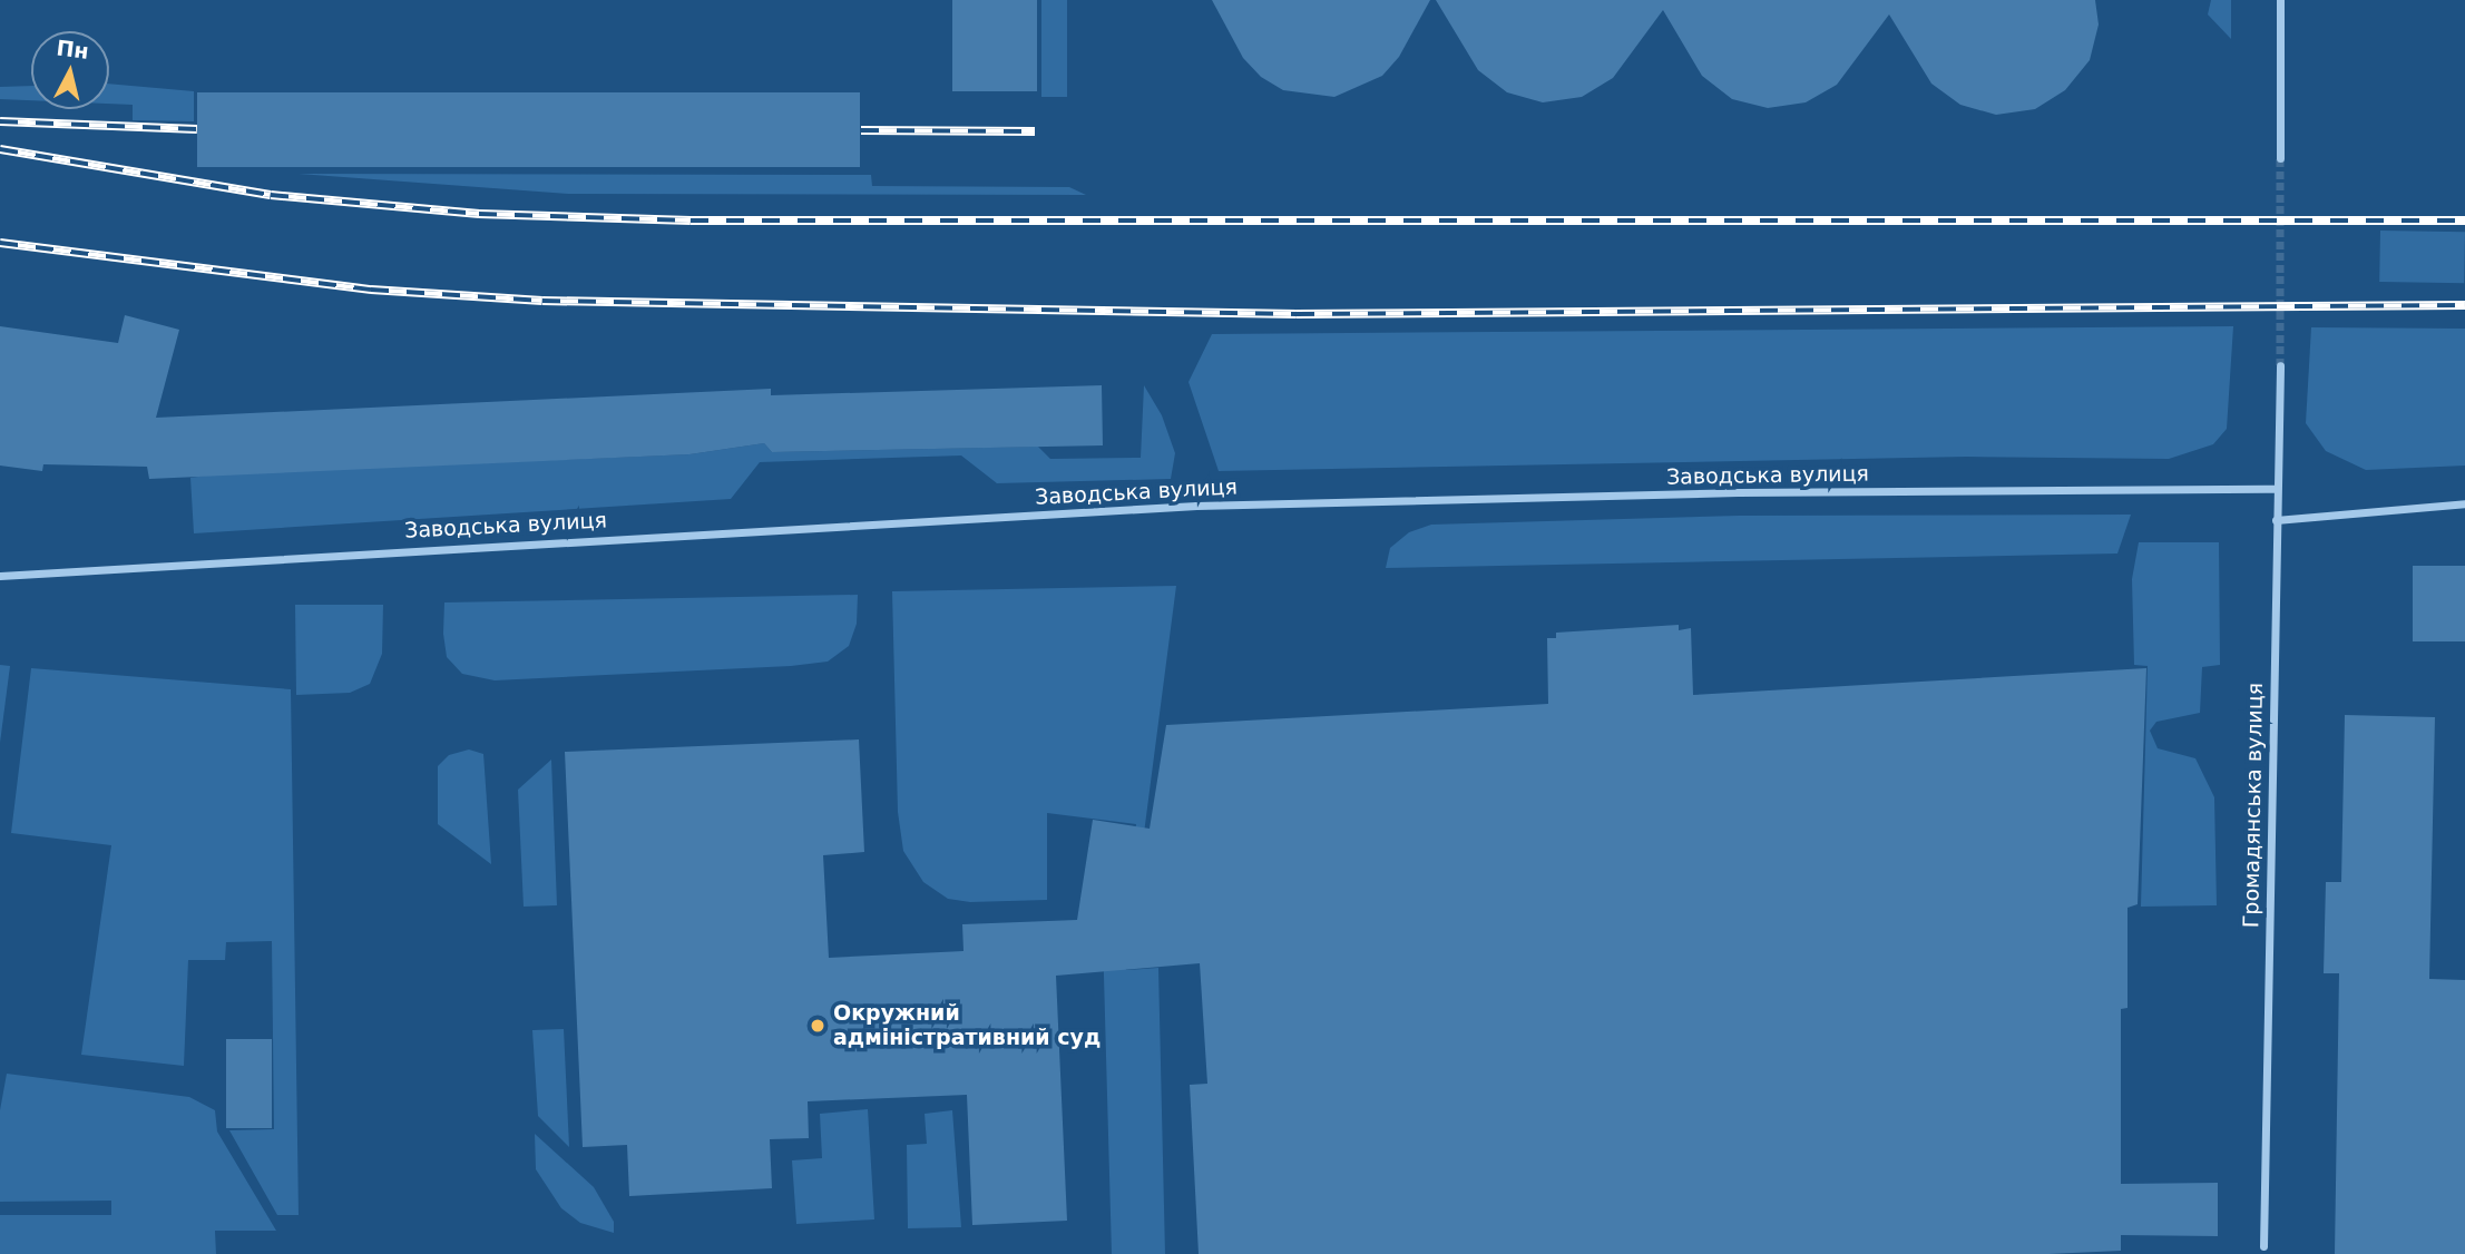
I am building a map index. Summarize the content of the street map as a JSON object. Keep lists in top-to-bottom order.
{
  "streets": {
    "street": ["Заводська вулиця", "Громадянська вулиця"]
  },
  "crossings": [
    ["Заводська вулиця", "Громадянська вулиця"]
  ],
  "places": ["Окружний адміністративний суд"],
  "north": "top"
}
